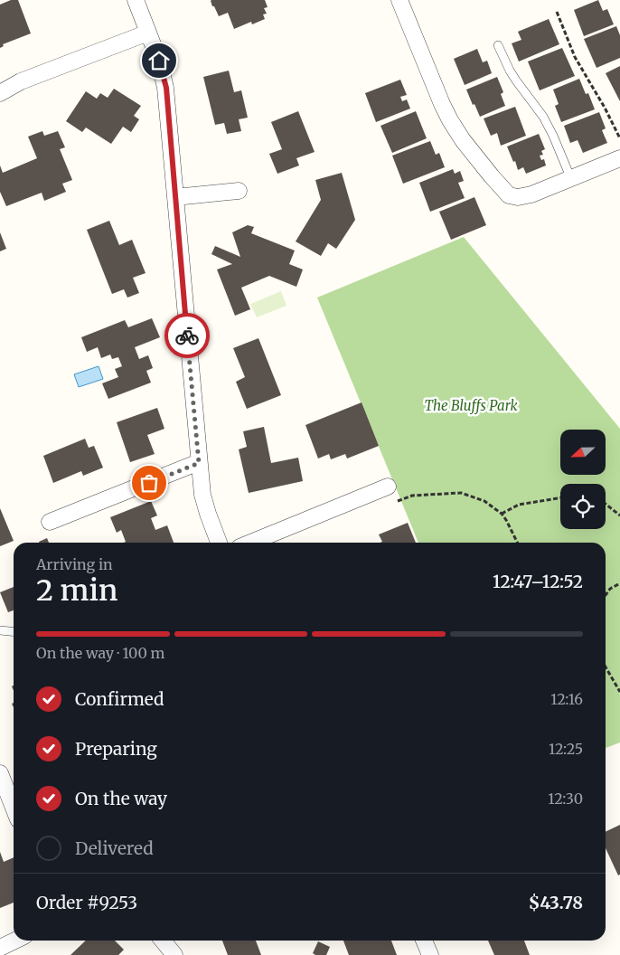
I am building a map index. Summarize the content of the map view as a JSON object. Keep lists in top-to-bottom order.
{
  "parks": ["The Bluffs Park"],
  "north": "left",
  "page": {
    "heading": ["2 min", "Arriving in", "12:47–12:52"],
    "panel": ["Order #9253", "$43.78"],
    "bar": "On the way · 100 m",
    "list": [
      ["Confirmed", "12:16"],
      ["Preparing", "12:25"],
      ["On the way", "12:30"],
      "Delivered"
    ]
  }
}
